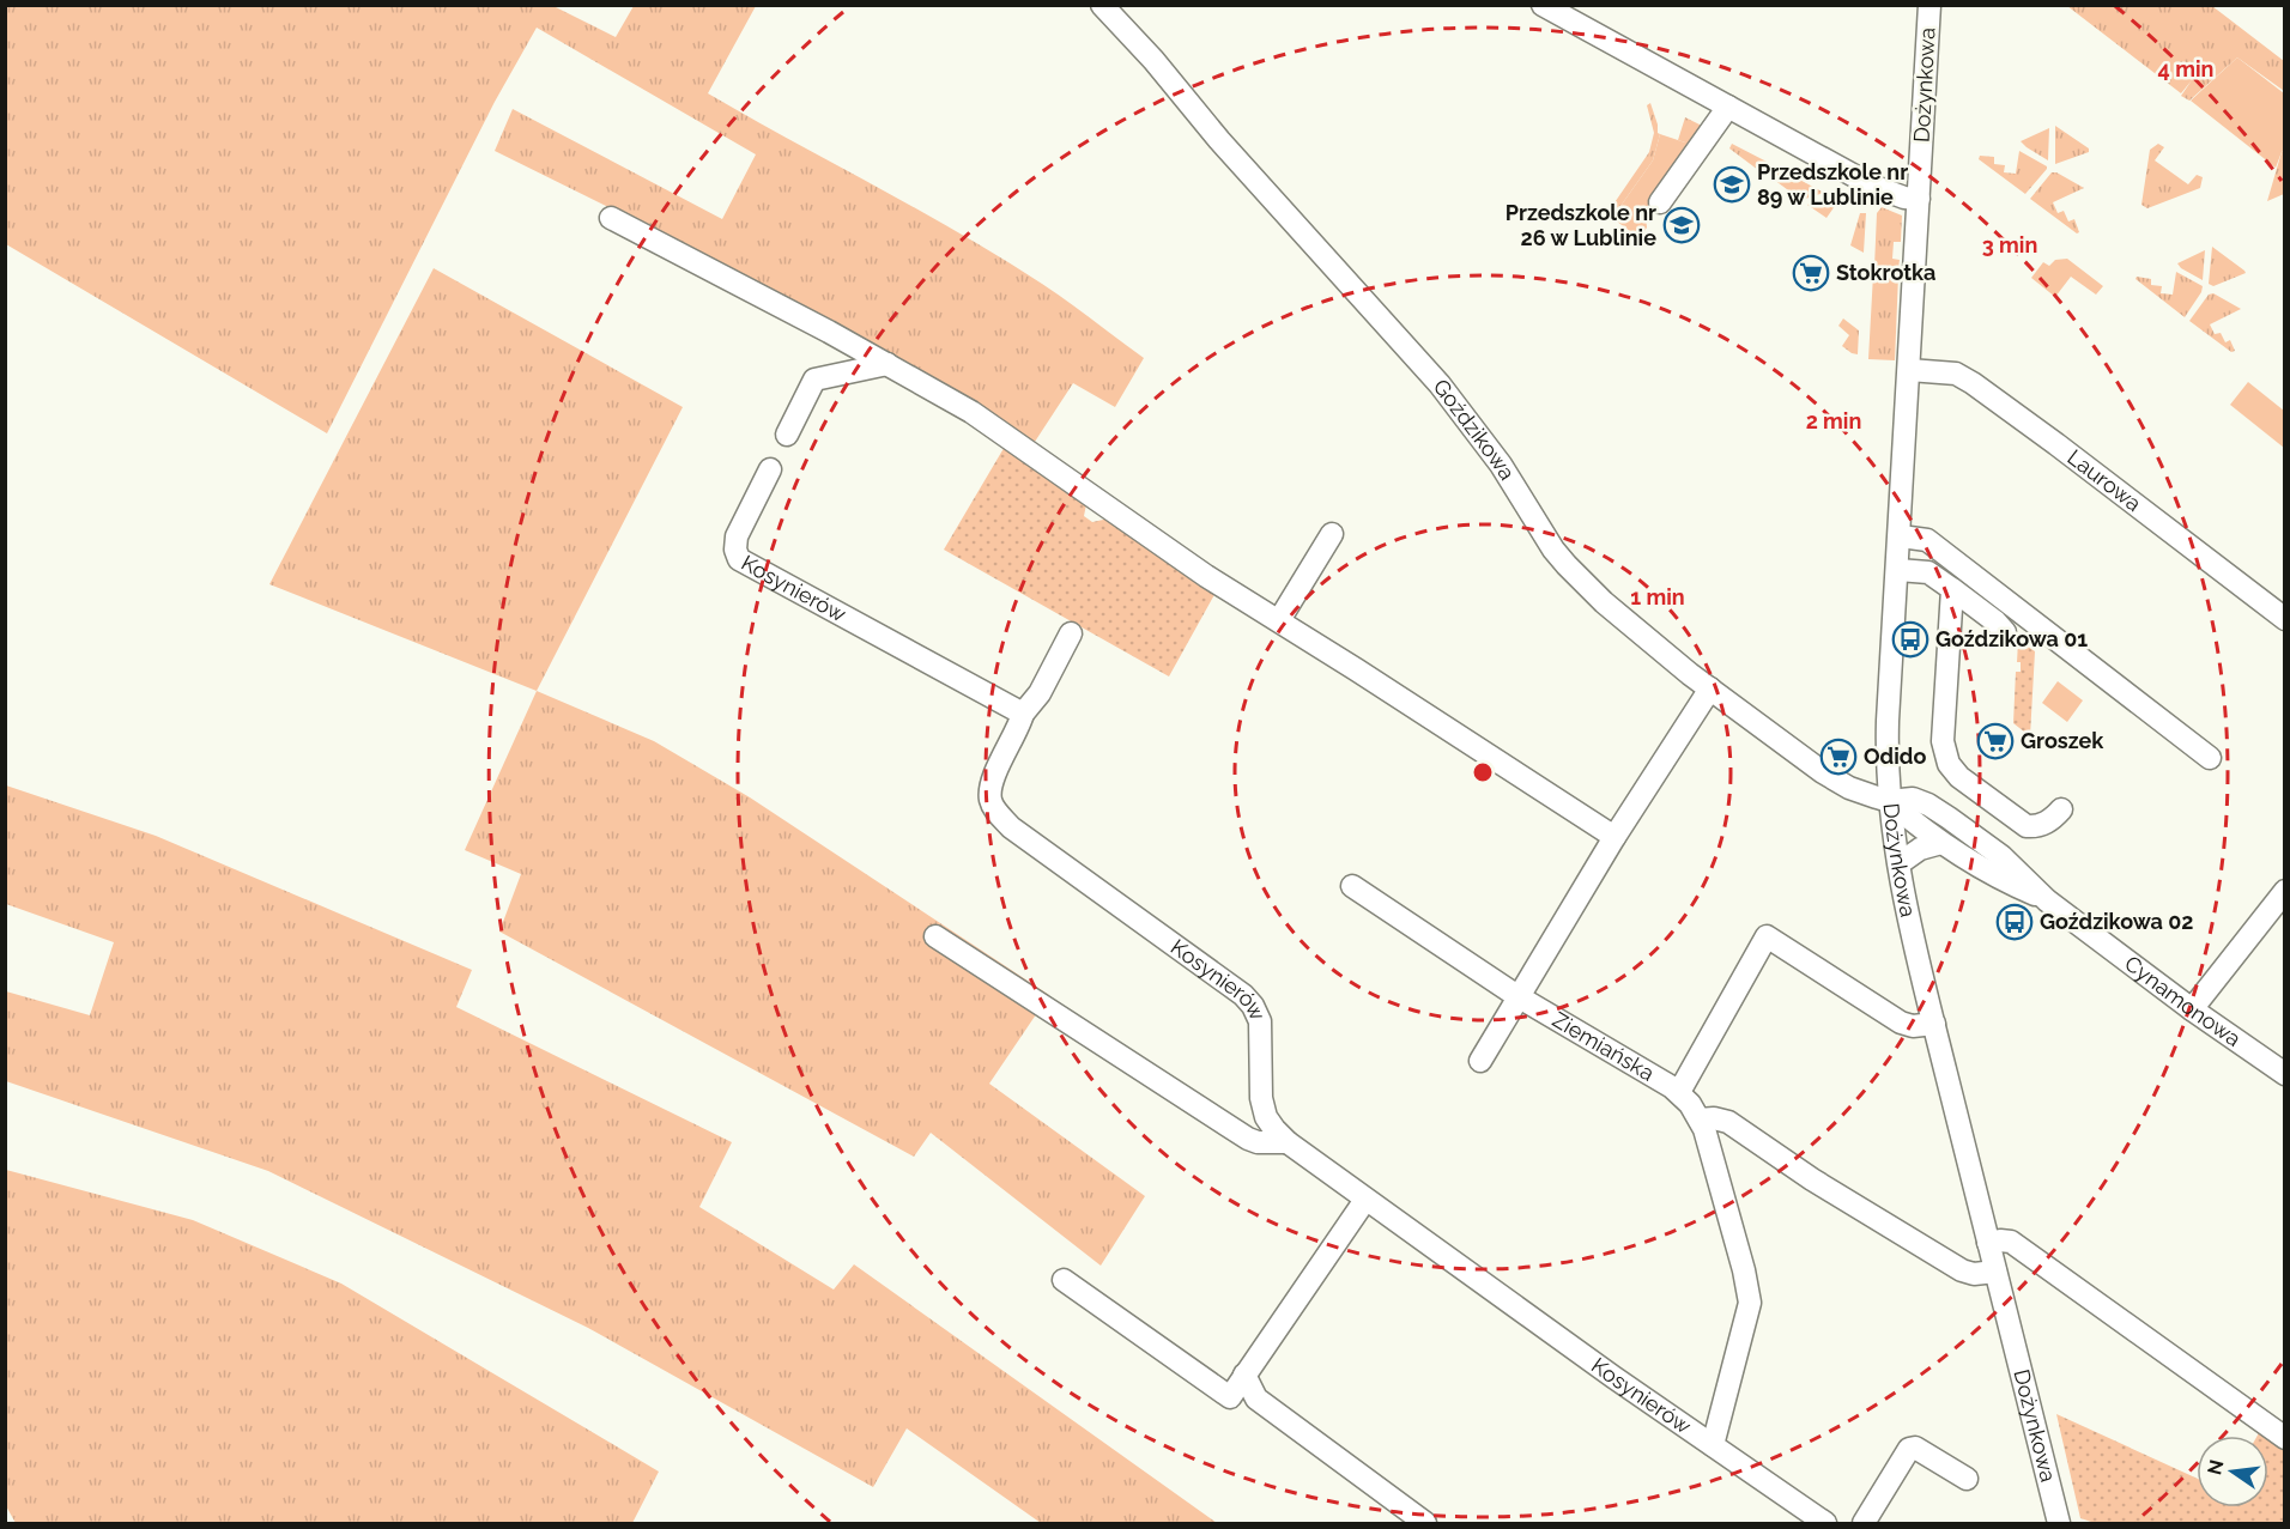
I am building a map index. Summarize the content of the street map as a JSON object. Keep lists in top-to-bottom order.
{
  "streets": {
    "street": [
      "Dożynkowa",
      "Goździkowa",
      "Laurowa",
      "Kosynierów",
      "Cynamonowa",
      "Ziemiańska"
    ]
  },
  "crossings": [
    ["Dożynkowa", "Goździkowa"],
    ["Dożynkowa", "Laurowa"],
    ["Dożynkowa", "Cynamonowa"],
    ["Goździkowa", "Cynamonowa"],
    ["Kosynierów", "Ziemiańska"]
  ],
  "places": {
    "school or university": ["Przedszkole nr 89 w Lublinie", "Przedszkole nr 26 w Lublinie"],
    "supermarket": ["Stokrotka", "Groszek", "Odido"],
    "bus stop": ["Goździkowa 01", "Goździkowa 02"]
  },
  "north": "left",
  "rings": [
    "4 min",
    "3 min",
    "2 min",
    "1 min"
  ]
}
